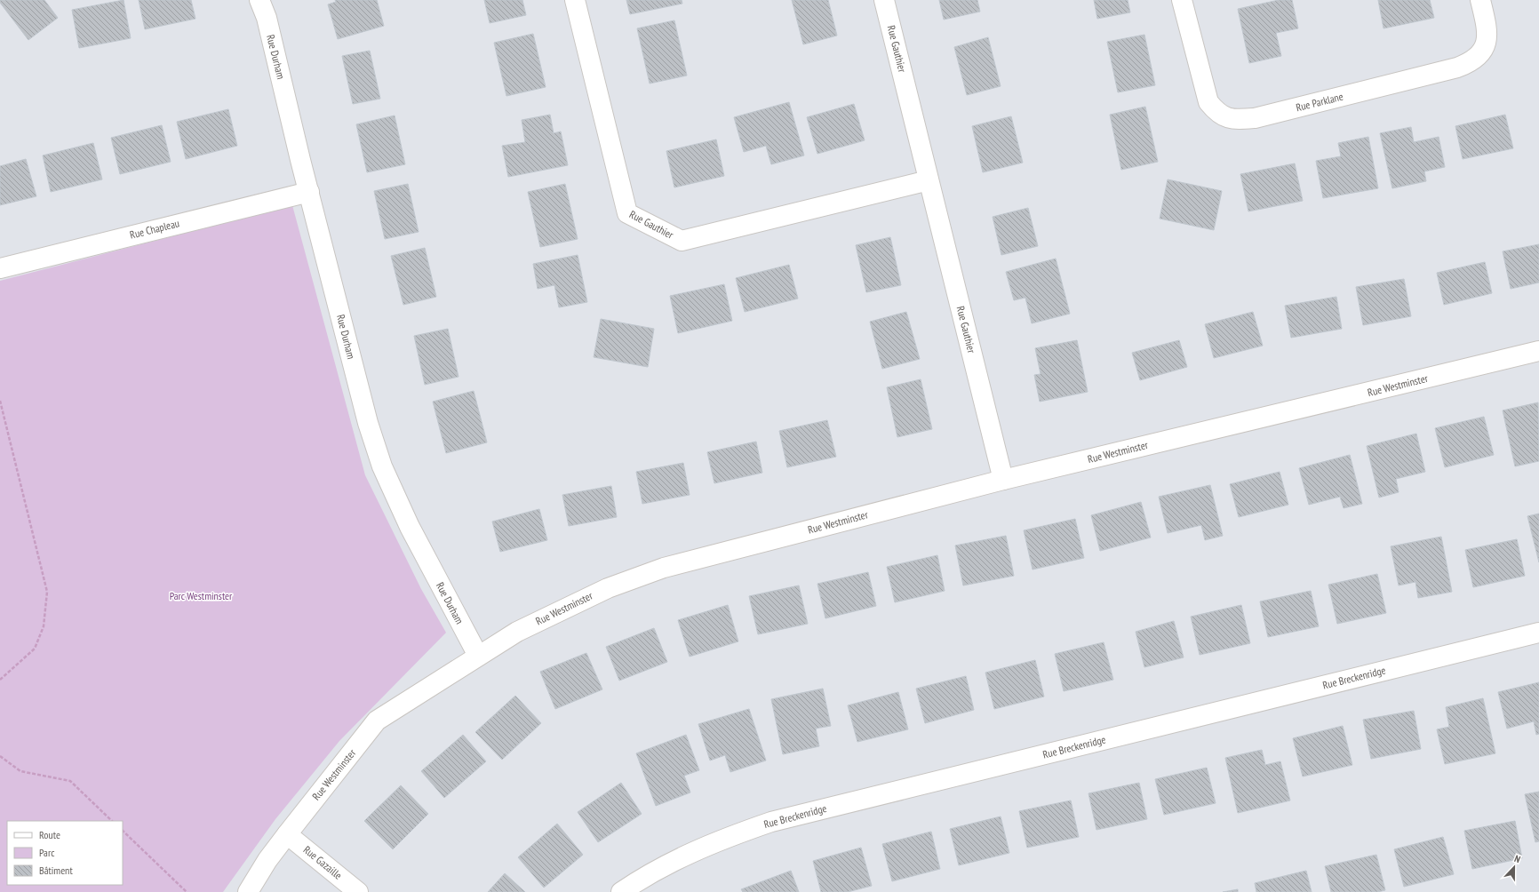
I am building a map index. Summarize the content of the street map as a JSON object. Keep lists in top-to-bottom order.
{
  "streets": {
    "street": [
      "Rue Gauthier",
      "Rue Durham",
      "Rue Parklane",
      "Rue Chapleau",
      "Rue Westminster",
      "Rue Breckenridge",
      "Rue Gazaille"
    ]
  },
  "crossings": [
    ["Rue Gauthier", "Rue Westminster"],
    ["Rue Durham", "Rue Chapleau"],
    ["Rue Durham", "Rue Westminster"],
    ["Rue Westminster", "Rue Gazaille"]
  ],
  "parks": ["Parc Westminster"],
  "legend": ["Route", "Parc", "Bâtiment"],
  "north": "top"
}
